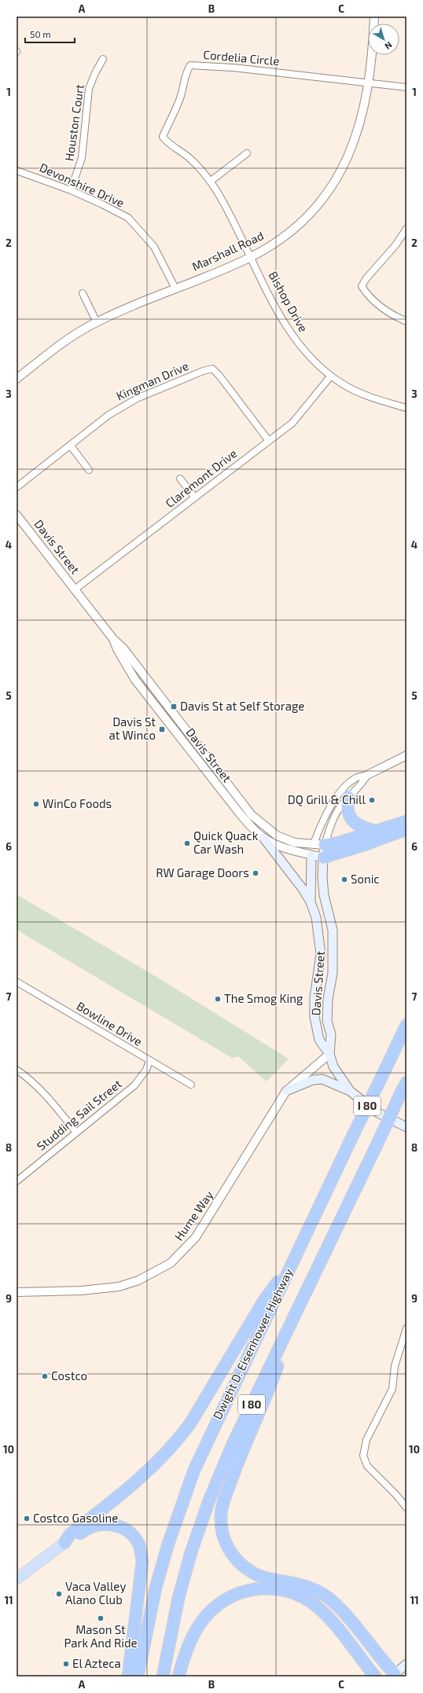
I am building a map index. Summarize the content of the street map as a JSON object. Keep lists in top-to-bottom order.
{
  "streets": {
    "highway": ["I 80", "Dwight D. Eisenhower Highway"],
    "main road": ["Davis Street"],
    "street": [
      "Cordelia Circle",
      "Houston Court",
      "Devonshire Drive",
      "Marshall Road",
      "Bishop Drive",
      "Kingman Drive",
      "Claremont Drive",
      "Bowline Drive",
      "Studding Sail Street",
      "Hume Way"
    ]
  },
  "crossings": [
    ["Cordelia Circle", "Marshall Road"],
    ["Cordelia Circle", "Bishop Drive"],
    ["Houston Court", "Devonshire Drive"],
    ["Devonshire Drive", "Marshall Road"],
    ["Marshall Road", "Bishop Drive"],
    ["Bishop Drive", "Claremont Drive"],
    ["Kingman Drive", "Claremont Drive"],
    ["Claremont Drive", "Davis Street"],
    ["Davis Street", "Hume Way"],
    ["Bowline Drive", "Studding Sail Street"]
  ],
  "places": {
    "transit": ["Davis St at Self Storage", "Davis St at Winco"],
    "other": [
      "DQ Grill & Chill",
      "WinCo Foods",
      "Quick Quack Car Wash",
      "RW Garage Doors",
      "Sonic",
      "The Smog King",
      "Costco",
      "Costco Gasoline",
      "Vaca Valley Alano Club",
      "Mason St Park And Ride",
      "El Azteca"
    ]
  },
  "scale_bar": "50 m",
  "north": "bottom right",
  "grid": {
    "columns": ["A", "B", "C"],
    "rows": [
      "1",
      "2",
      "3",
      "4",
      "5",
      "6",
      "7",
      "8",
      "9",
      "10",
      "11"
    ]
  }
}
